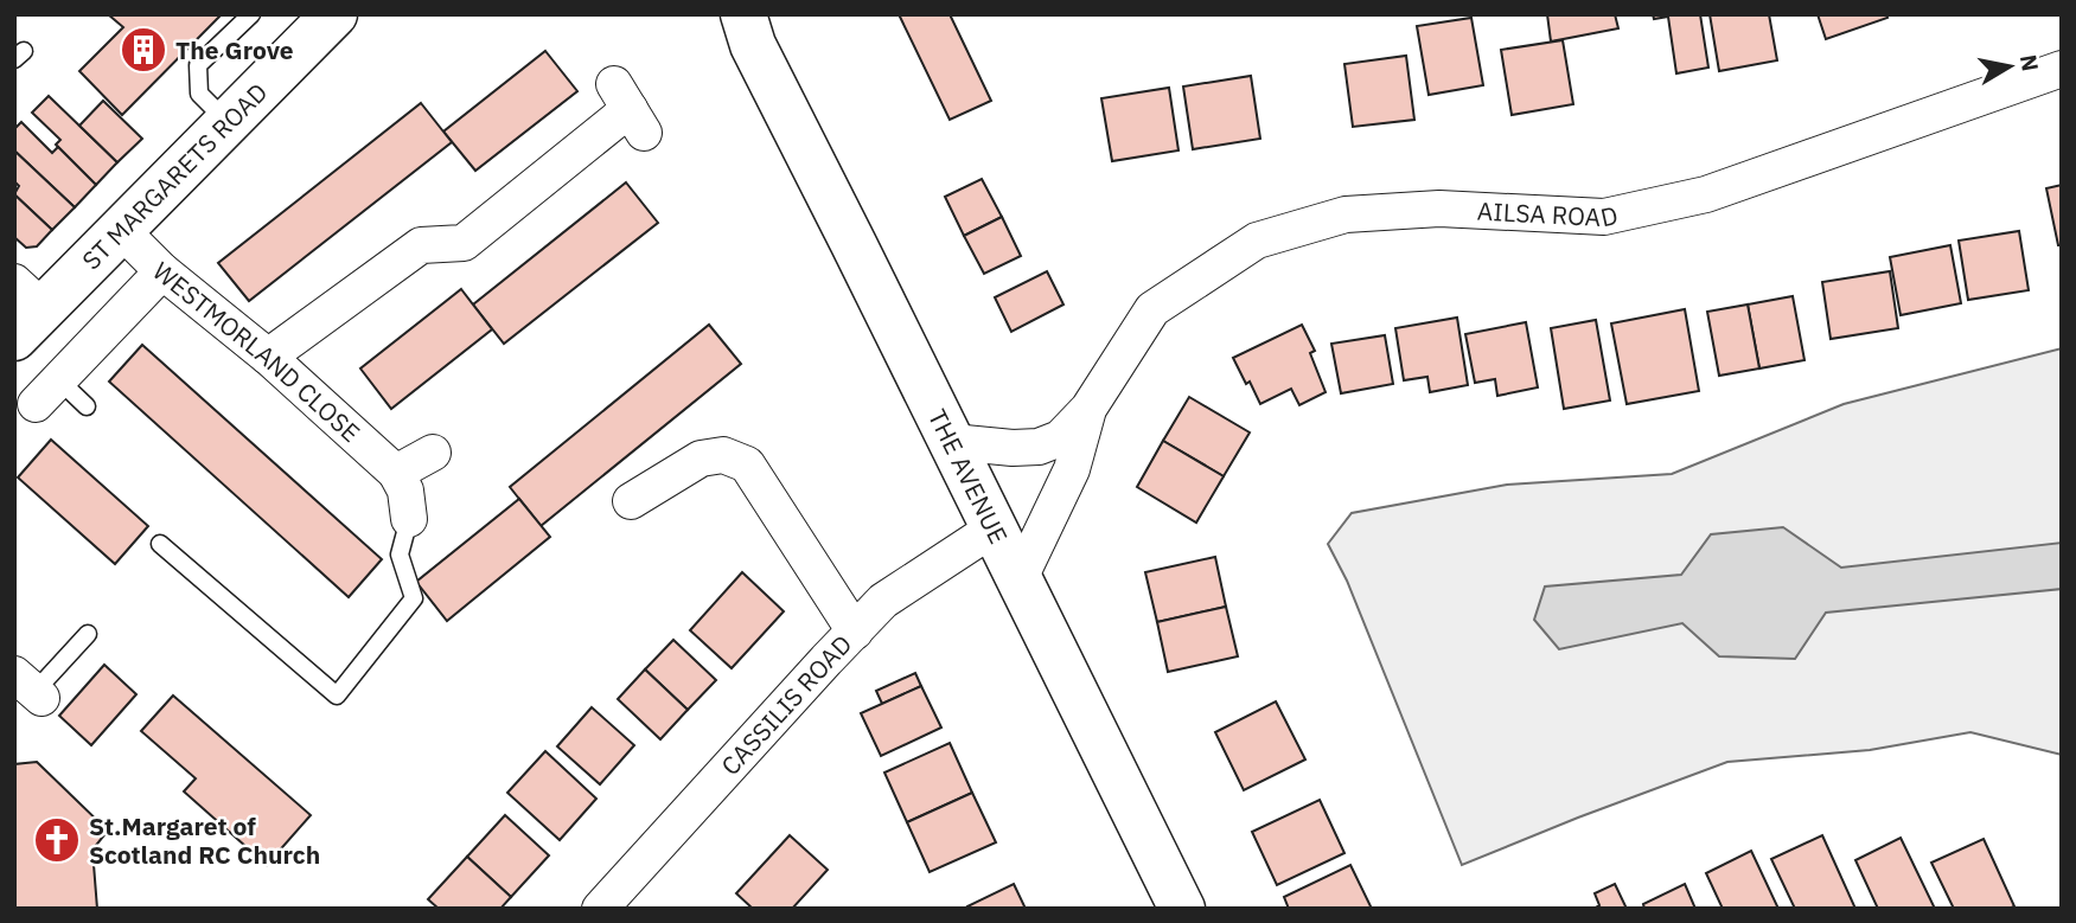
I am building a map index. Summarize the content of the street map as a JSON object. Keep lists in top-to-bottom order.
{
  "streets": {
    "main road": ["ST MARGARETS ROAD", "THE AVENUE"],
    "street": ["AILSA ROAD", "WESTMORLAND CLOSE", "CASSILIS ROAD"]
  },
  "crossings": [
    ["ST MARGARETS ROAD", "WESTMORLAND CLOSE"],
    ["AILSA ROAD", "THE AVENUE"],
    ["THE AVENUE", "CASSILIS ROAD"]
  ],
  "places": {
    "building": ["The Grove"],
    "church": ["St.Margaret of Scotland RC Church"]
  },
  "north": "right"
}
